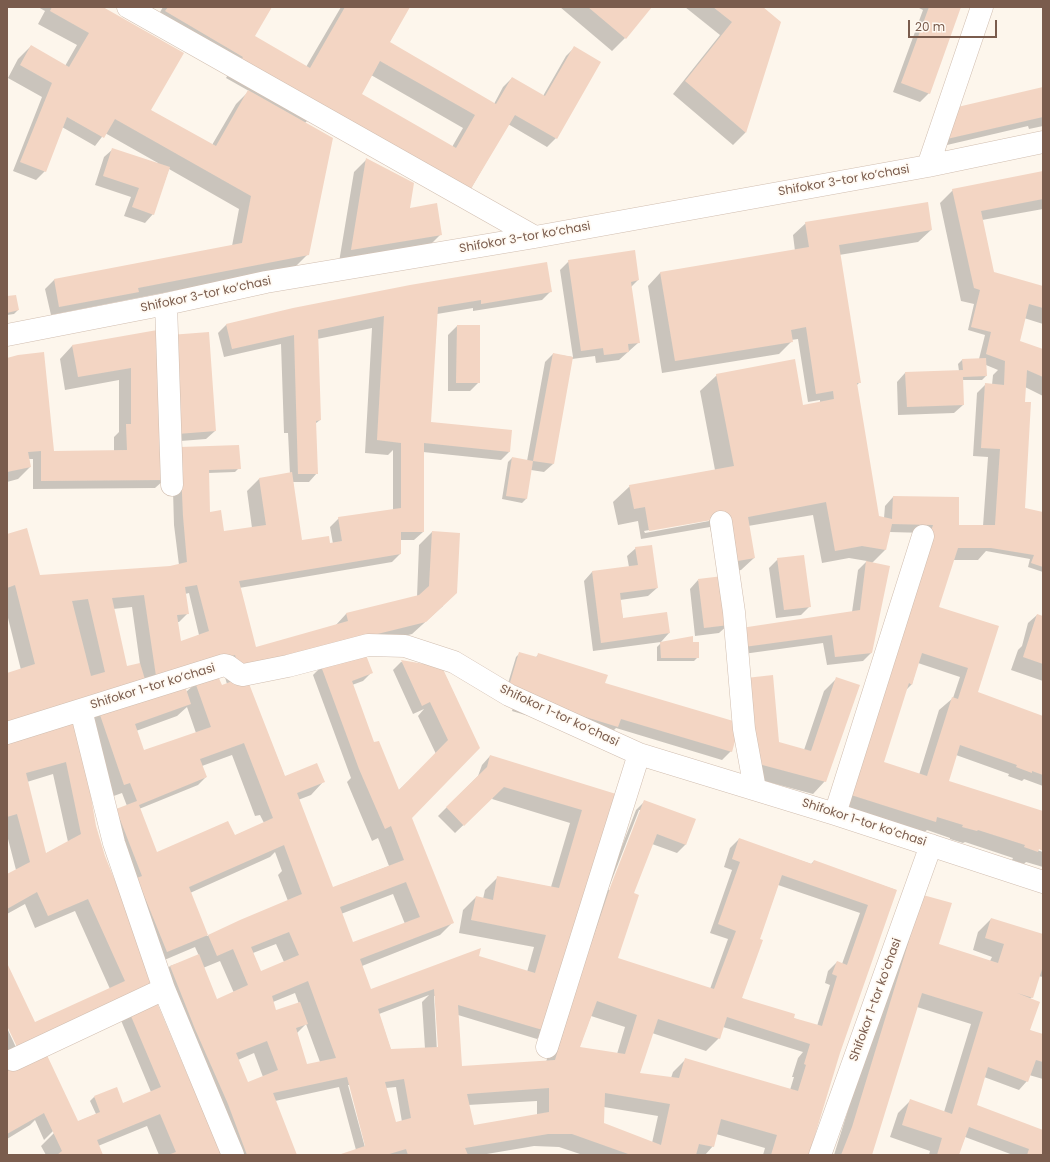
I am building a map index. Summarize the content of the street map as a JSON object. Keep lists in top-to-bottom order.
{
  "streets": {
    "street": ["Shifokor 3-tor koʼchasi", "Shifokor 1-tor koʼchasi", "Shifokor 1-tor koʻchasi"]
  },
  "crossings": [
    ["Shifokor 1-tor koʼchasi", "Shifokor 1-tor koʻchasi"]
  ],
  "scale_bar": "20 m"
}
